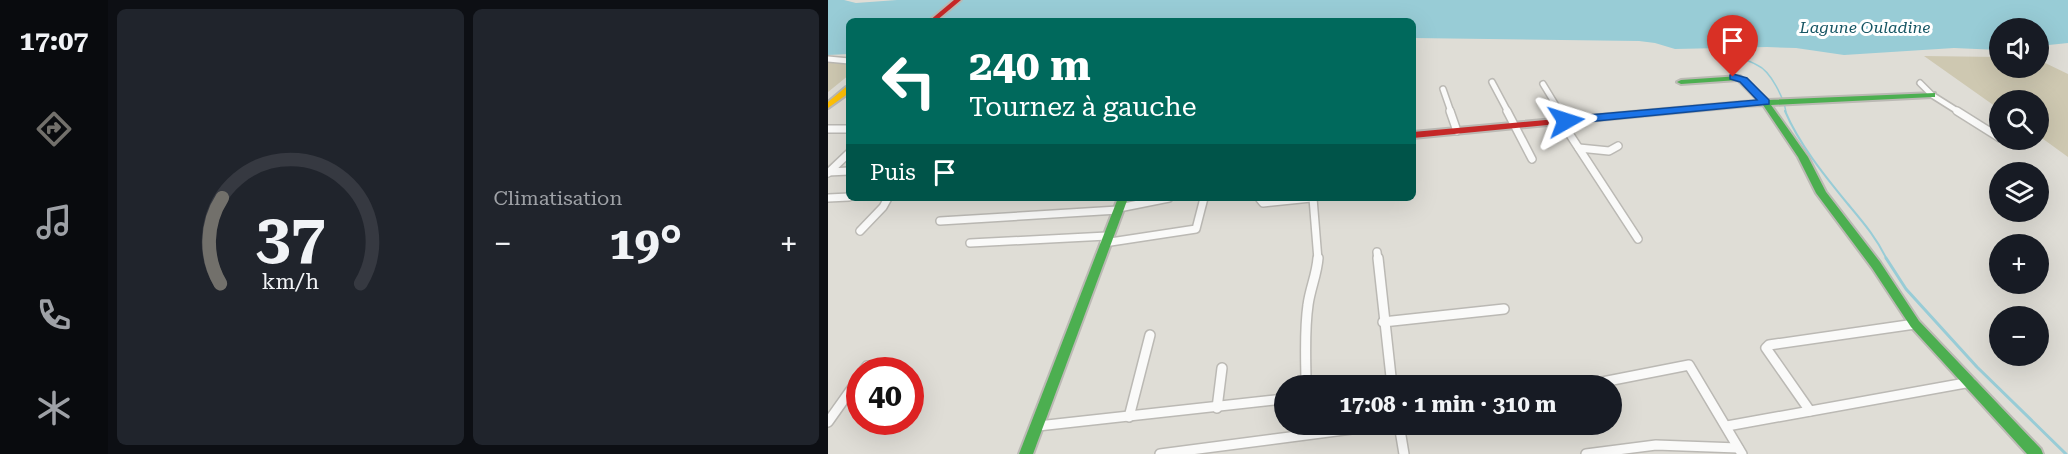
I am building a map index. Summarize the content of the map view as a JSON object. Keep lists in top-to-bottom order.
{
  "water": ["Lagune Ouladine"],
  "page": {
    "tabs": "17:07",
    "tile": "Climatisation",
    "map_buttons": ["+", "−"],
    "turn": ["240 m", "Tournez à gauche"],
    "then": "Puis",
    "heat": ["−", "19°", "+"],
    "limit": "40",
    "trip": "17:08 · 1 min · 310 m",
    "gauge": ["37", "km/h"]
  }
}
